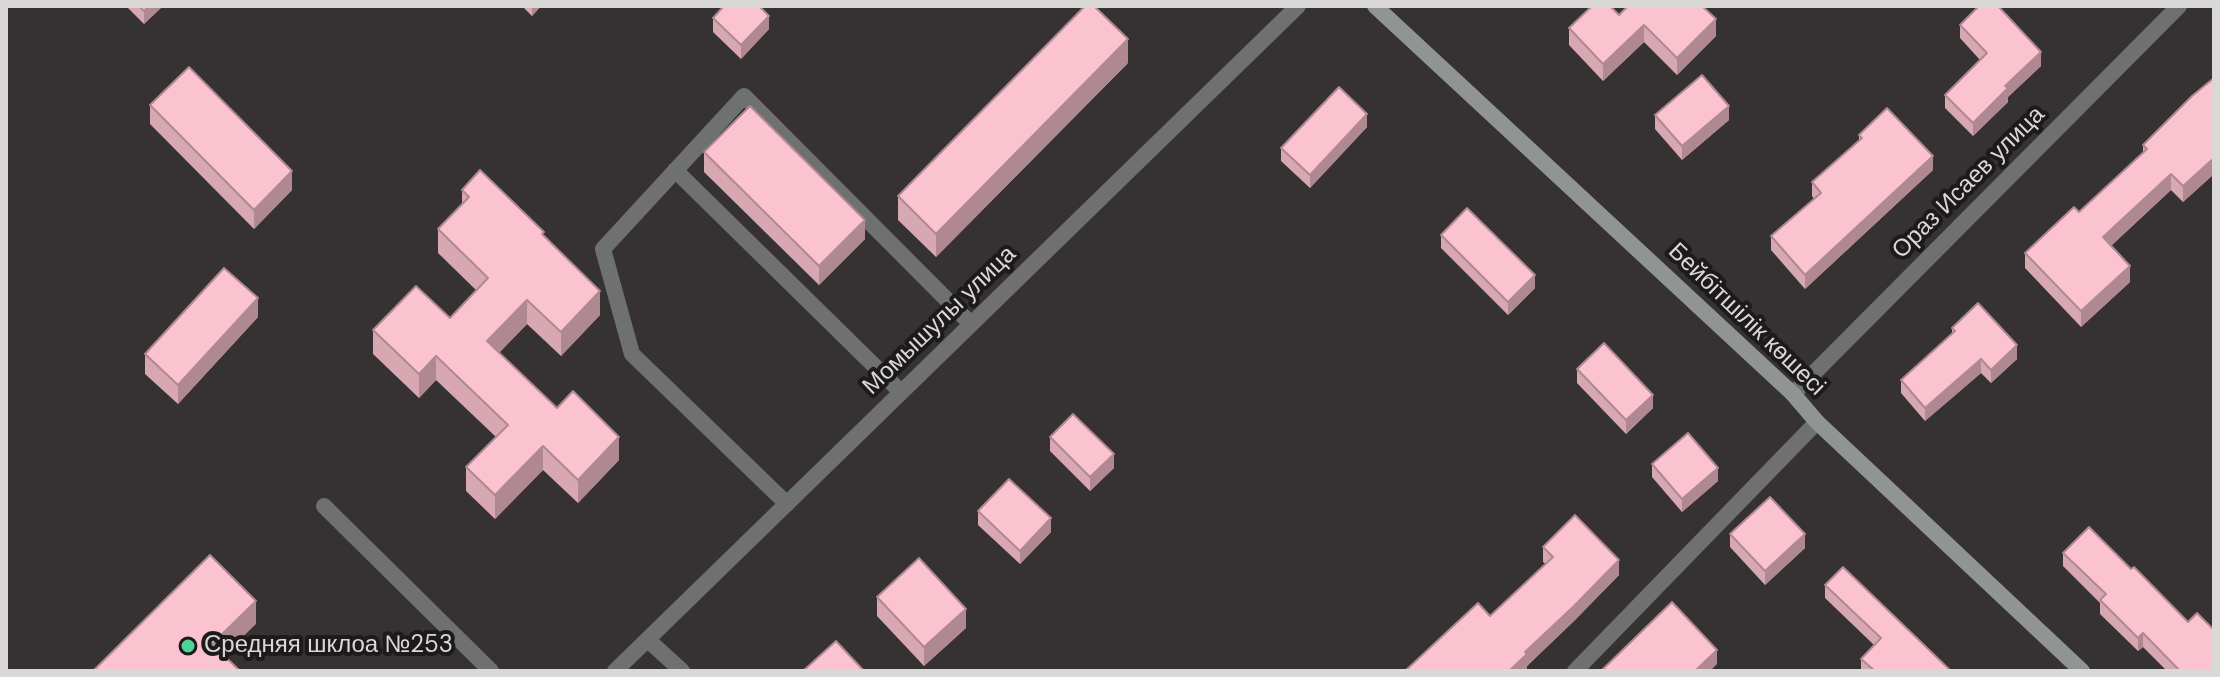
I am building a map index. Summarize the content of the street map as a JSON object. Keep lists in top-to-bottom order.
{
  "streets": {
    "street": ["Ораз Исаев улица", "Бейбітшілік көшесі", "Момышулы улица"]
  },
  "crossings": [
    ["Ораз Исаев улица", "Бейбітшілік көшесі"]
  ],
  "places": ["Средняя шклоа №253"]
}
